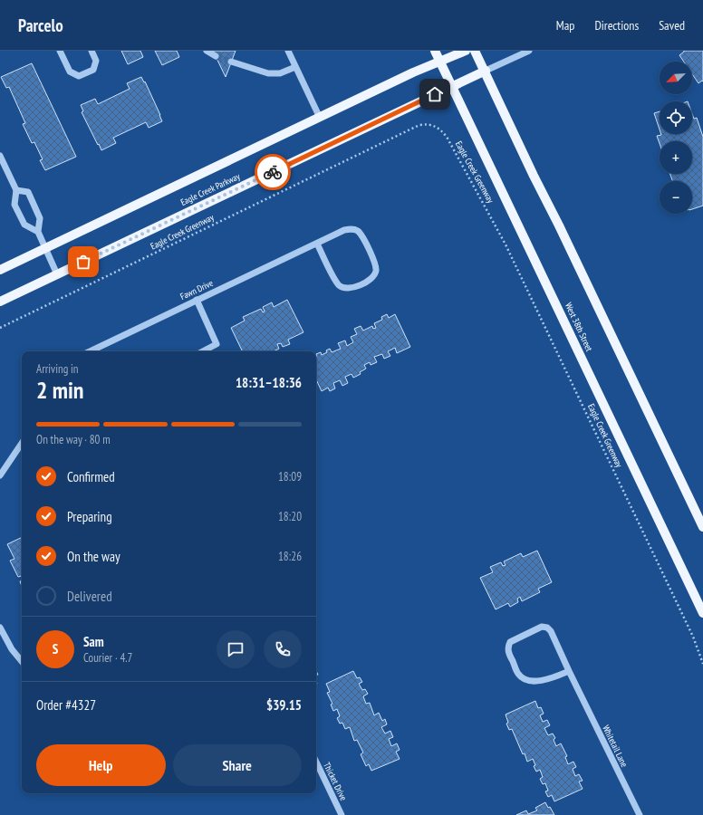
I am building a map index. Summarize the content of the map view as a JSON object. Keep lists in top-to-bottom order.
{
  "streets": {
    "main road": ["Eagle Creek Parkway", "West 38th Street"],
    "street": ["Fawn Drive", "Whitetail Lane", "Thicket Drive"],
    "path": ["Eagle Creek Greenway"]
  },
  "crossings": [
    ["Eagle Creek Parkway", "West 38th Street"]
  ],
  "north": "bottom left",
  "page": {
    "header": "Parcelo",
    "nav": ["Map", "Directions", "Saved"],
    "map_buttons": ["+", "−"],
    "heading": ["2 min", "Arriving in", "18:31–18:36"],
    "panel": [
      "Sam",
      "Courier · 4.7",
      "Order #4327",
      "$39.15"
    ],
    "bar": "On the way · 80 m",
    "list": [
      ["Confirmed", "18:09"],
      ["Preparing", "18:20"],
      ["On the way", "18:26"],
      "Delivered"
    ],
    "round": "S",
    "buttons": ["Help", "Share"]
  }
}
